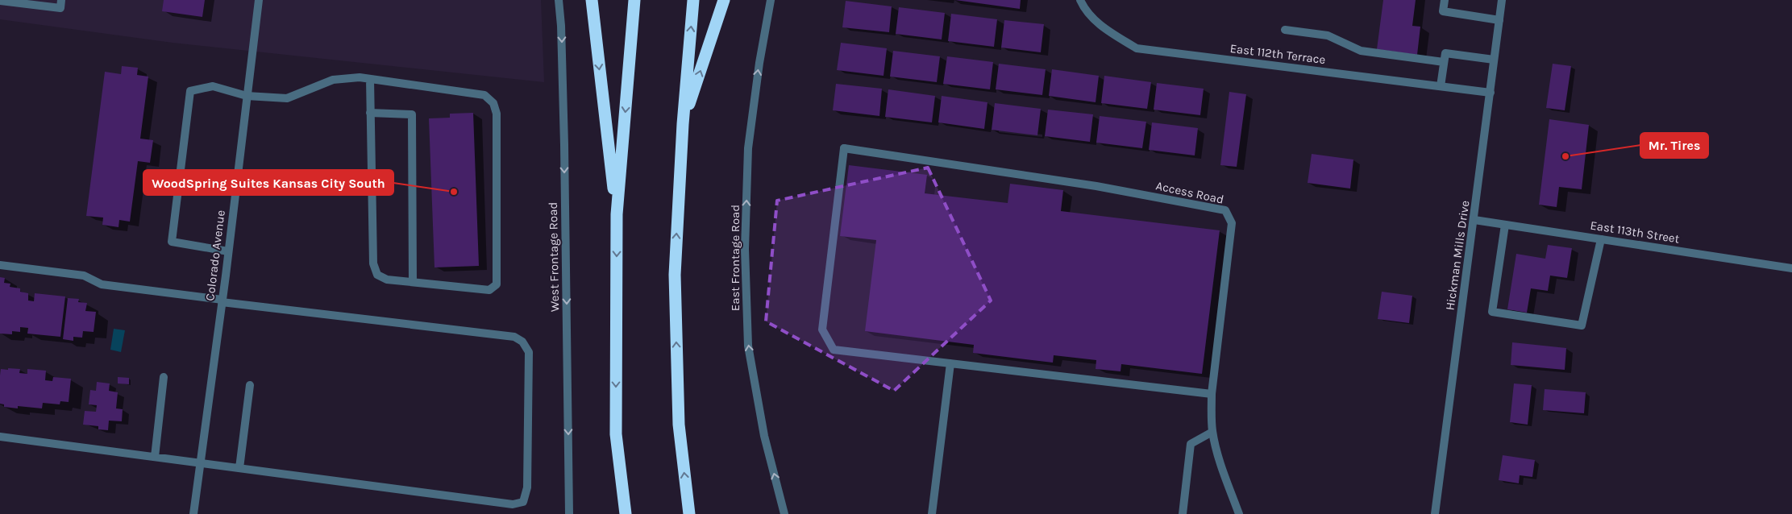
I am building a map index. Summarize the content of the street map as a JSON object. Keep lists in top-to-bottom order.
{
  "streets": {
    "street": [
      "East 112th Terrace",
      "Access Road",
      "East 113th Street",
      "Colorado Avenue",
      "Hickman Mills Drive",
      "West Frontage Road",
      "East Frontage Road"
    ]
  },
  "crossings": [
    ["East 112th Terrace", "Hickman Mills Drive"],
    ["East 113th Street", "Hickman Mills Drive"]
  ],
  "one_way": ["West Frontage Road", "East Frontage Road"],
  "places": ["Mr. Tires", "WoodSpring Suites Kansas City South"]
}
